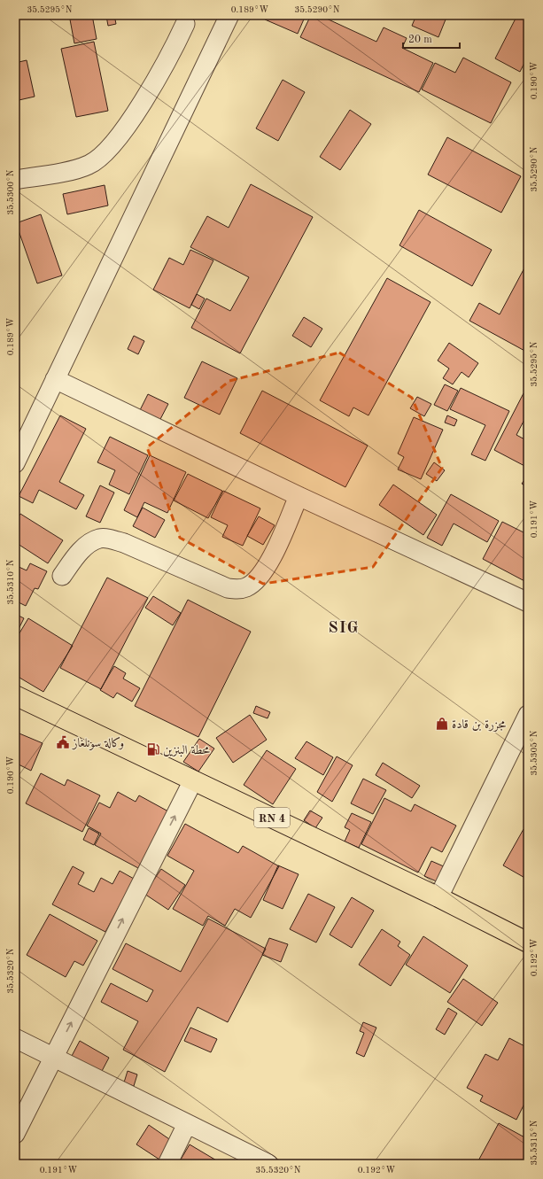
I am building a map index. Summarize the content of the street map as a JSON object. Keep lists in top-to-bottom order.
{
  "streets": {
    "main road": ["RN 4"]
  },
  "districts": ["SIG"],
  "places": {
    "shop": ["مجزرة بن قادة"],
    "public building": ["وكالة سونلغاز"],
    "fuel station": ["محطة البنزين"]
  },
  "scale_bar": "20 m",
  "coordinates": [
    "35.5295°N",
    "0.189°W",
    "35.5290°N",
    "0.190°W",
    "35.5300°N",
    "0.191°W",
    "35.5310°N",
    "35.5305°N",
    "0.192°W",
    "35.5320°N",
    "35.5315°N"
  ]
}
